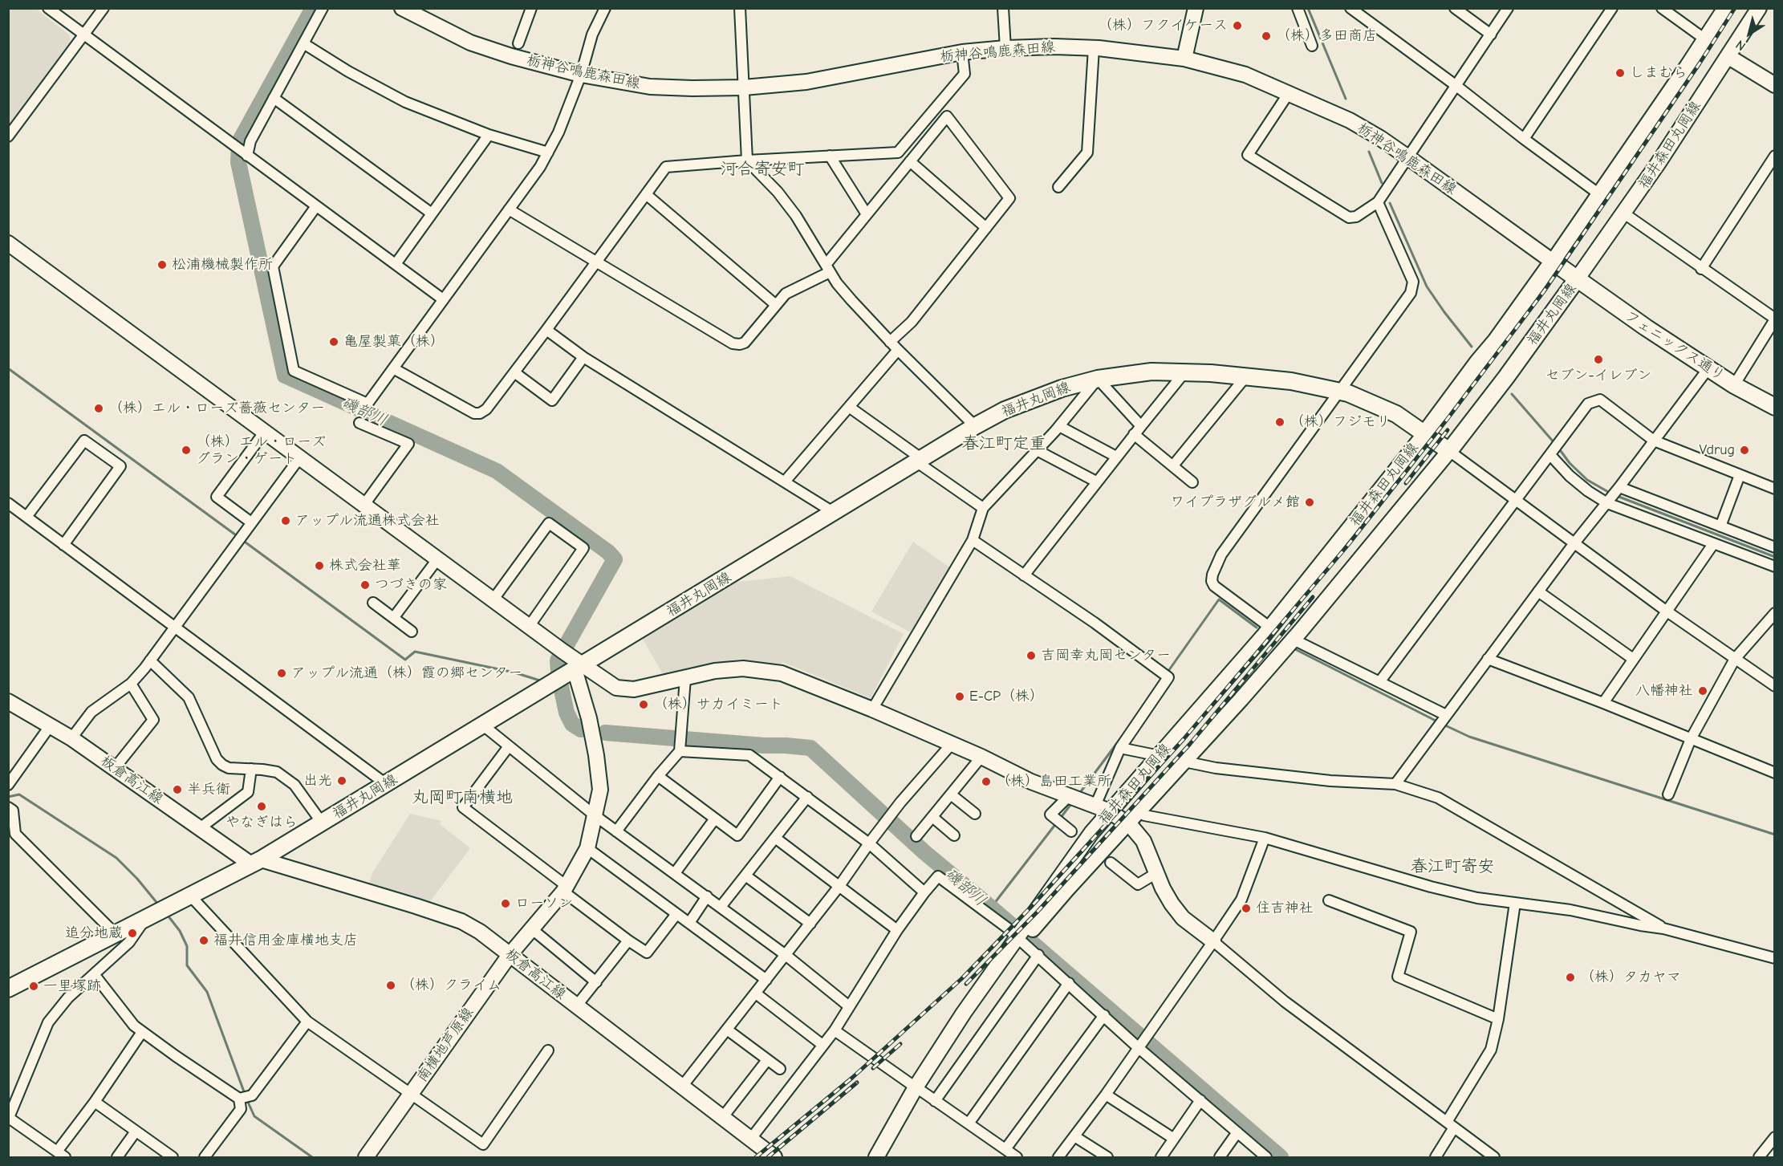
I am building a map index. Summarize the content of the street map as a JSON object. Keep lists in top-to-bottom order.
{
  "streets": {
    "main road": [
      "栃神谷鳴鹿森田線",
      "福井森田丸岡線",
      "福井丸岡線",
      "フェニックス通り",
      "板倉高江線",
      "南横地芦原線"
    ]
  },
  "crossings": [
    ["栃神谷鳴鹿森田線", "福井森田丸岡線"],
    ["栃神谷鳴鹿森田線", "福井丸岡線"],
    ["福井森田丸岡線", "福井丸岡線"],
    ["福井森田丸岡線", "フェニックス通り"],
    ["福井丸岡線", "フェニックス通り"],
    ["福井丸岡線", "板倉高江線"],
    ["福井丸岡線", "南横地芦原線"],
    ["板倉高江線", "南横地芦原線"]
  ],
  "districts": [
    "河合寄安町",
    "春江町定重",
    "丸岡町南横地",
    "春江町寄安"
  ],
  "water": ["磯部川"],
  "places": [
    "（株）フクイケース",
    "（株）多田商店",
    "しまむら",
    "松浦機械製作所",
    "亀屋製菓（株）",
    "セブン-イレブン",
    "（株）エル・ローズ薔薇センター",
    "（株）フジモリ",
    "（株）エル・ローズ グラン・ゲート",
    "Vdrug",
    "ワイプラザグルメ館",
    "アップル流通株式会社",
    "株式会社華",
    "つづきの家",
    "吉岡幸丸岡センター",
    "アップル流通（株）霞の郷センター",
    "八幡神社",
    "E-CP（株）",
    "（株）サカイミート",
    "出光",
    "（株）島田工業所",
    "半兵衛",
    "やなぎはら",
    "ローソン",
    "住吉神社",
    "追分地蔵",
    "福井信用金庫横地支店",
    "（株）タカヤマ",
    "（株）クライム",
    "一里塚跡"
  ],
  "north": "bottom left"
}
